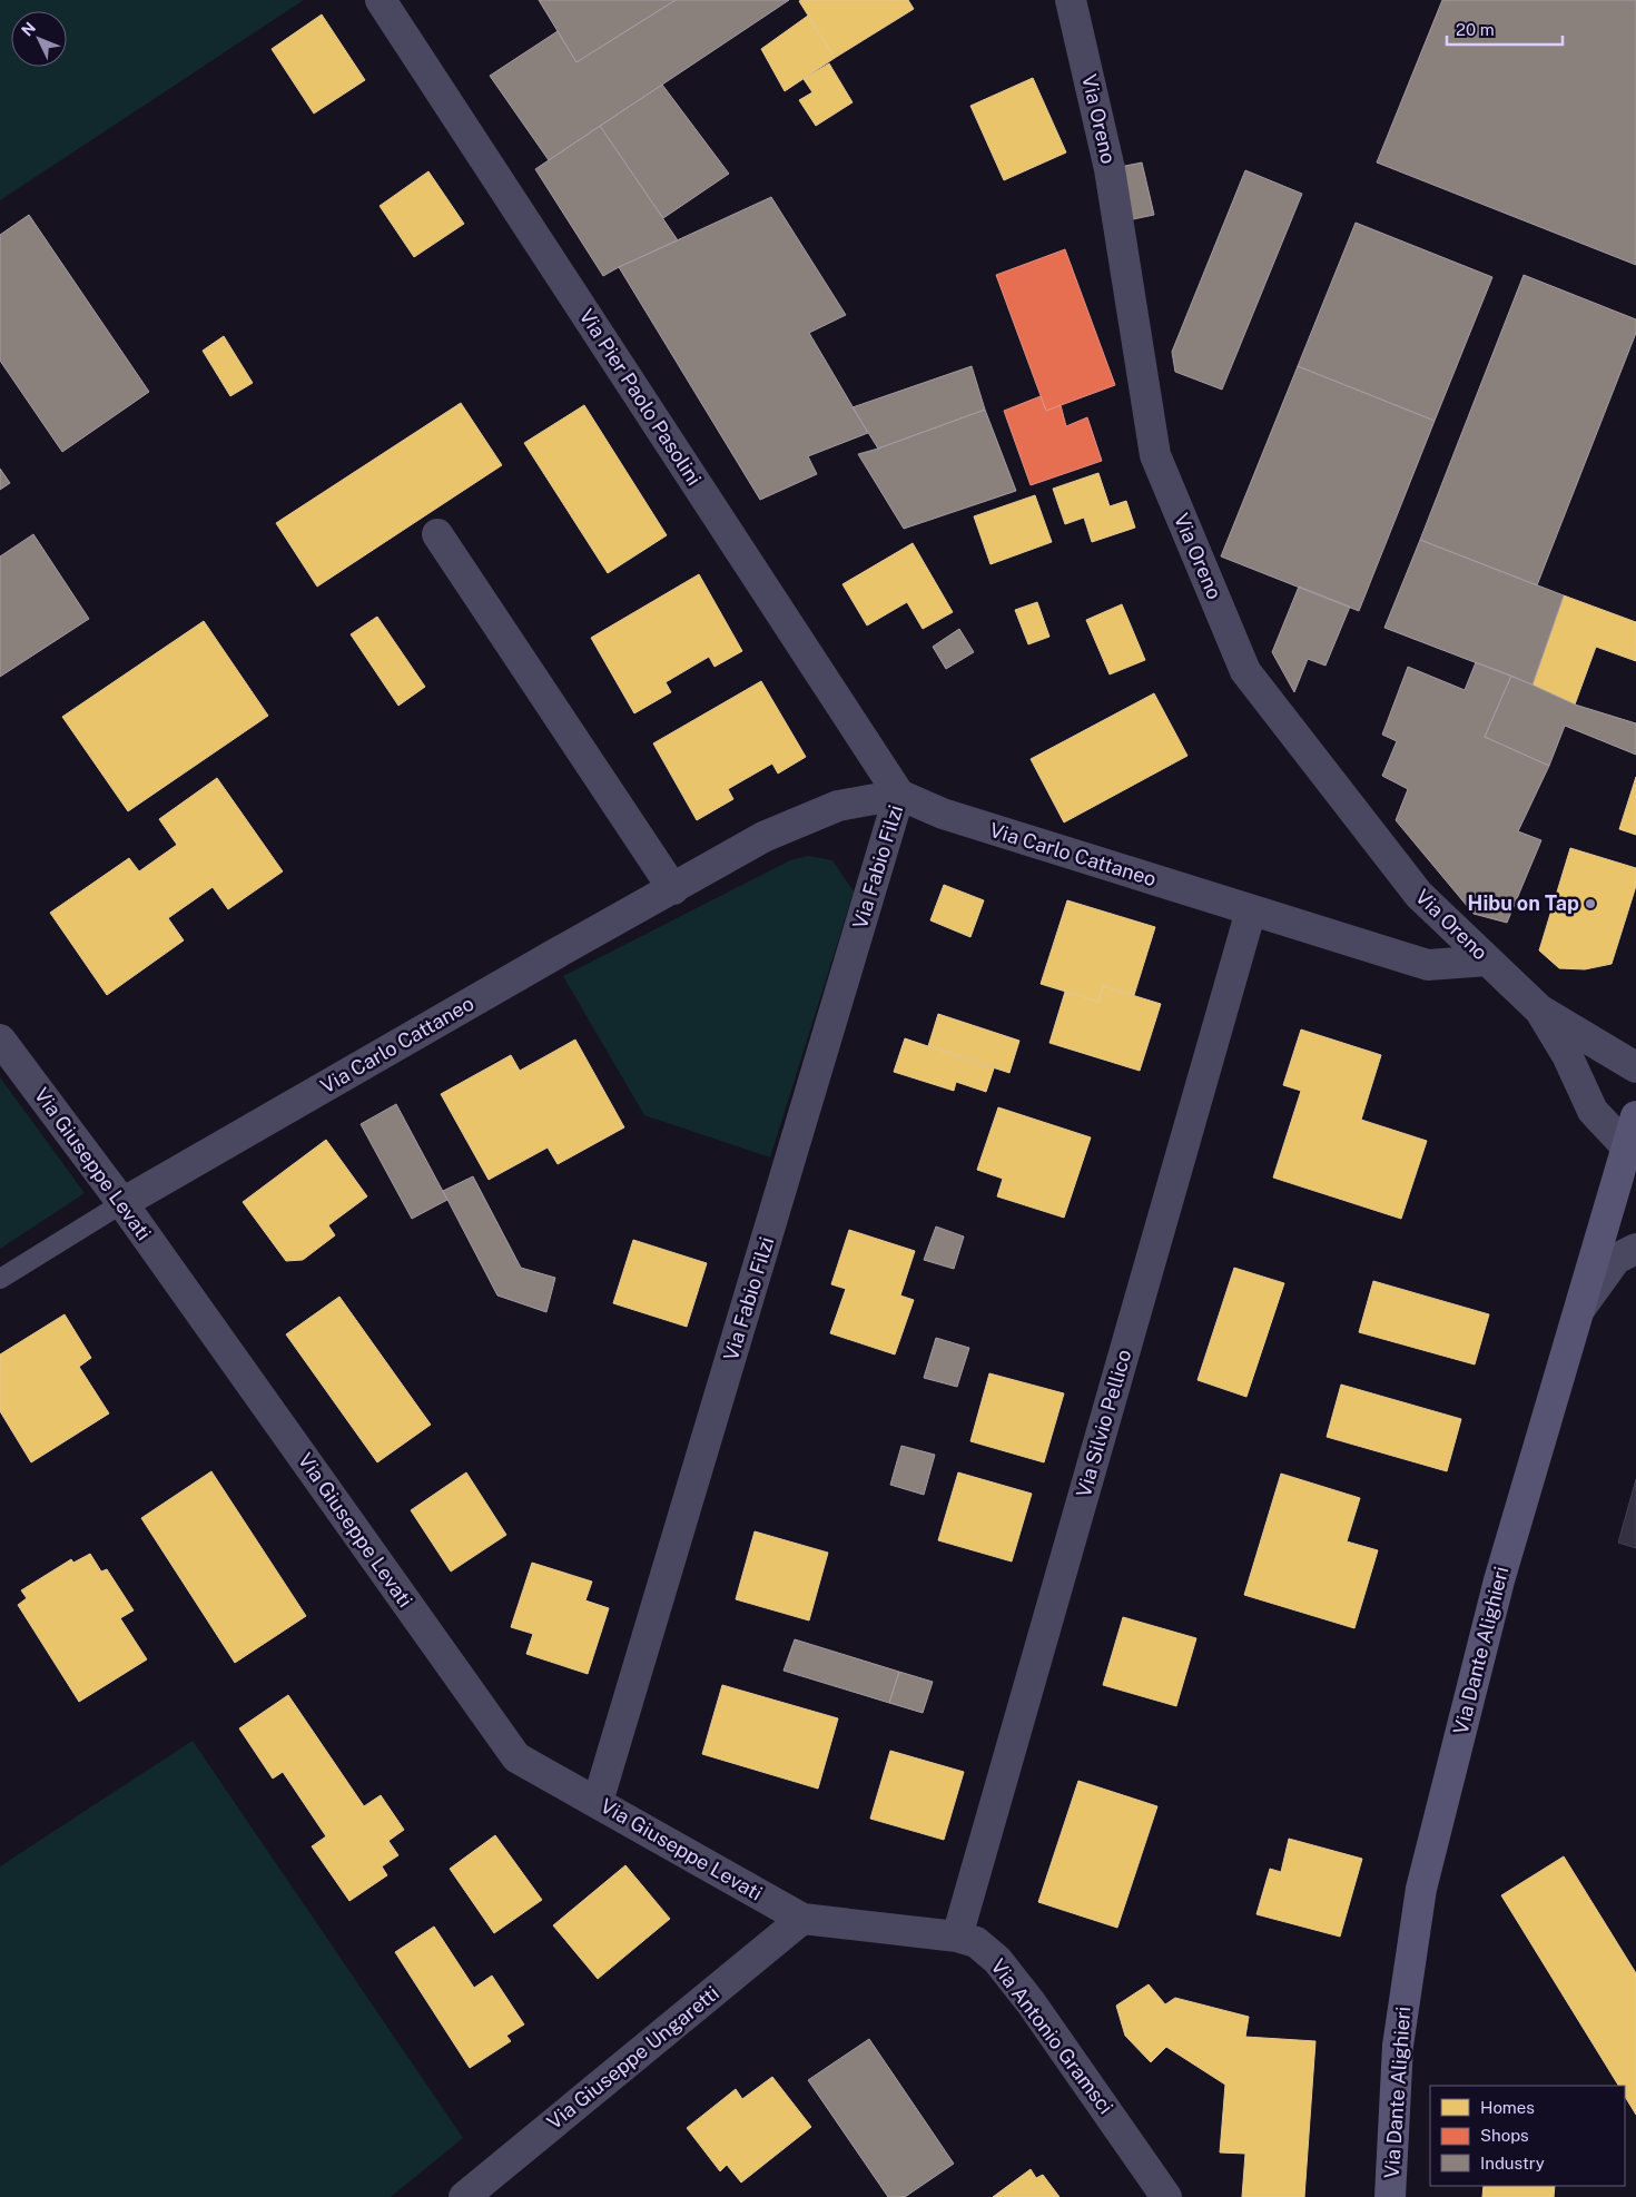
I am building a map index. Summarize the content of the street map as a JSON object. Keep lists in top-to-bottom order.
{
  "streets": {
    "main road": ["Via Dante Alighieri"],
    "street": [
      "Via Oreno",
      "Via Pier Paolo Pasolini",
      "Via Carlo Cattaneo",
      "Via Fabio Filzi",
      "Via Giuseppe Levati",
      "Via Silvio Pellico",
      "Via Antonio Gramsci",
      "Via Giuseppe Ungaretti"
    ]
  },
  "crossings": [
    ["Via Oreno", "Via Carlo Cattaneo"],
    ["Via Oreno", "Via Dante Alighieri"],
    ["Via Pier Paolo Pasolini", "Via Carlo Cattaneo"],
    ["Via Pier Paolo Pasolini", "Via Fabio Filzi"],
    ["Via Carlo Cattaneo", "Via Fabio Filzi"],
    ["Via Carlo Cattaneo", "Via Giuseppe Levati"],
    ["Via Carlo Cattaneo", "Via Silvio Pellico"],
    ["Via Fabio Filzi", "Via Giuseppe Levati"],
    ["Via Giuseppe Levati", "Via Antonio Gramsci"],
    ["Via Giuseppe Levati", "Via Giuseppe Ungaretti"],
    ["Via Silvio Pellico", "Via Antonio Gramsci"],
    ["Via Antonio Gramsci", "Via Giuseppe Ungaretti"]
  ],
  "places": ["Hibu on Tap"],
  "legend": ["Homes", "Shops", "Industry"],
  "scale_bar": "20 m",
  "north": "top left"
}
